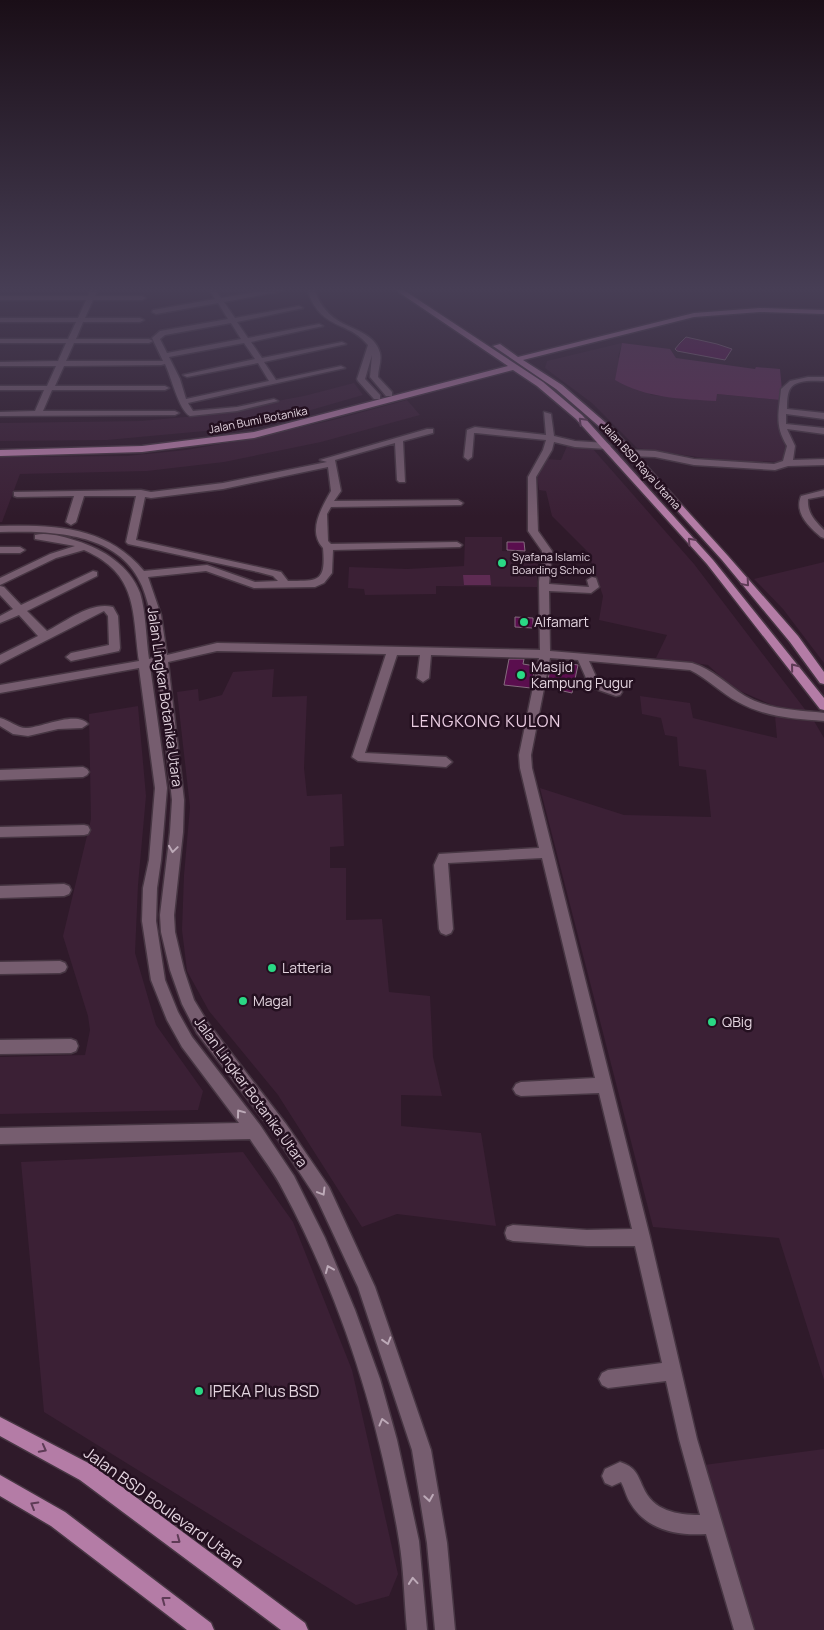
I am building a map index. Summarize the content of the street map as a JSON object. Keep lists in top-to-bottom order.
{
  "streets": {
    "main road": ["Jalan Bumi Botanika", "Jalan BSD Raya Utama", "Jalan BSD Boulevard Utara"],
    "street": ["Jalan Lingkar Botanika Utara"]
  },
  "districts": ["LENGKONG KULON"],
  "places": [
    "Syafana Islamic Boarding School",
    "Alfamart",
    "Masjid Kampung Pugur",
    "Latteria",
    "Magal",
    "QBig",
    "IPEKA Plus BSD"
  ]
}
